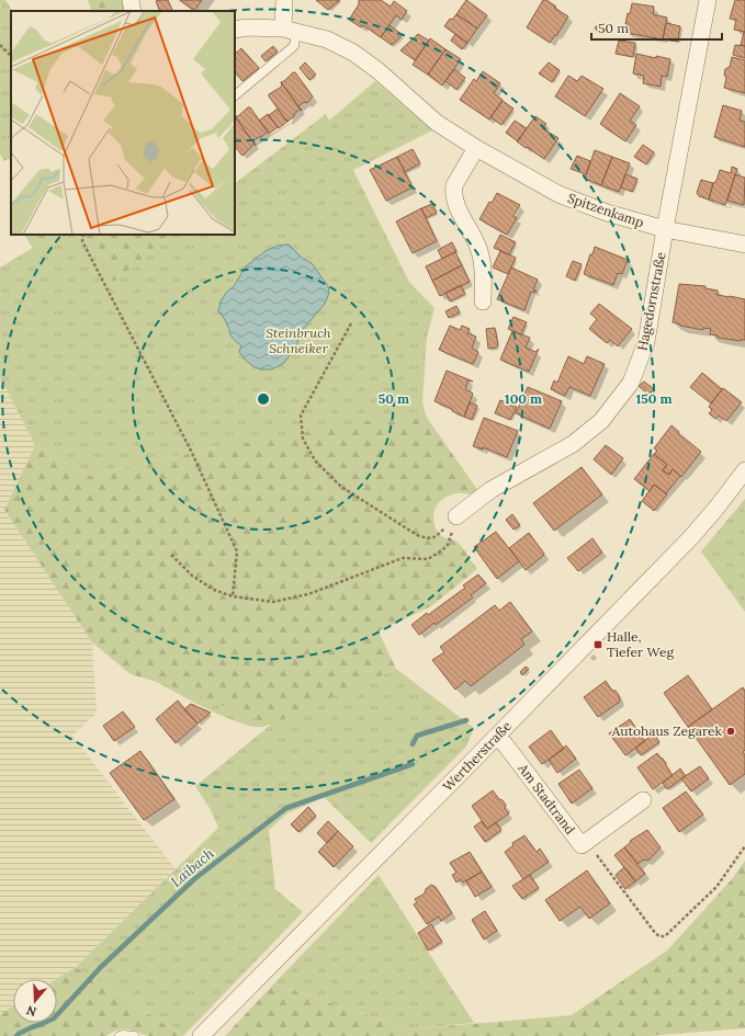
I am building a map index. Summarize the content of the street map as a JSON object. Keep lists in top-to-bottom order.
{
  "streets": {
    "street": [
      "Spitzenkamp",
      "Hagedornstraße",
      "Wertherstraße",
      "Am Stadtrand"
    ]
  },
  "crossings": [
    ["Spitzenkamp", "Hagedornstraße"],
    ["Wertherstraße", "Am Stadtrand"]
  ],
  "water": ["Laibach"],
  "parks": ["Steinbruch Schneiker"],
  "places": {
    "transit": ["Halle, Tiefer Weg"],
    "other": ["Autohaus Zegarek"]
  },
  "scale_bar": "50 m",
  "north": "bottom",
  "rings": ["50 m", "100 m", "150 m"]
}
